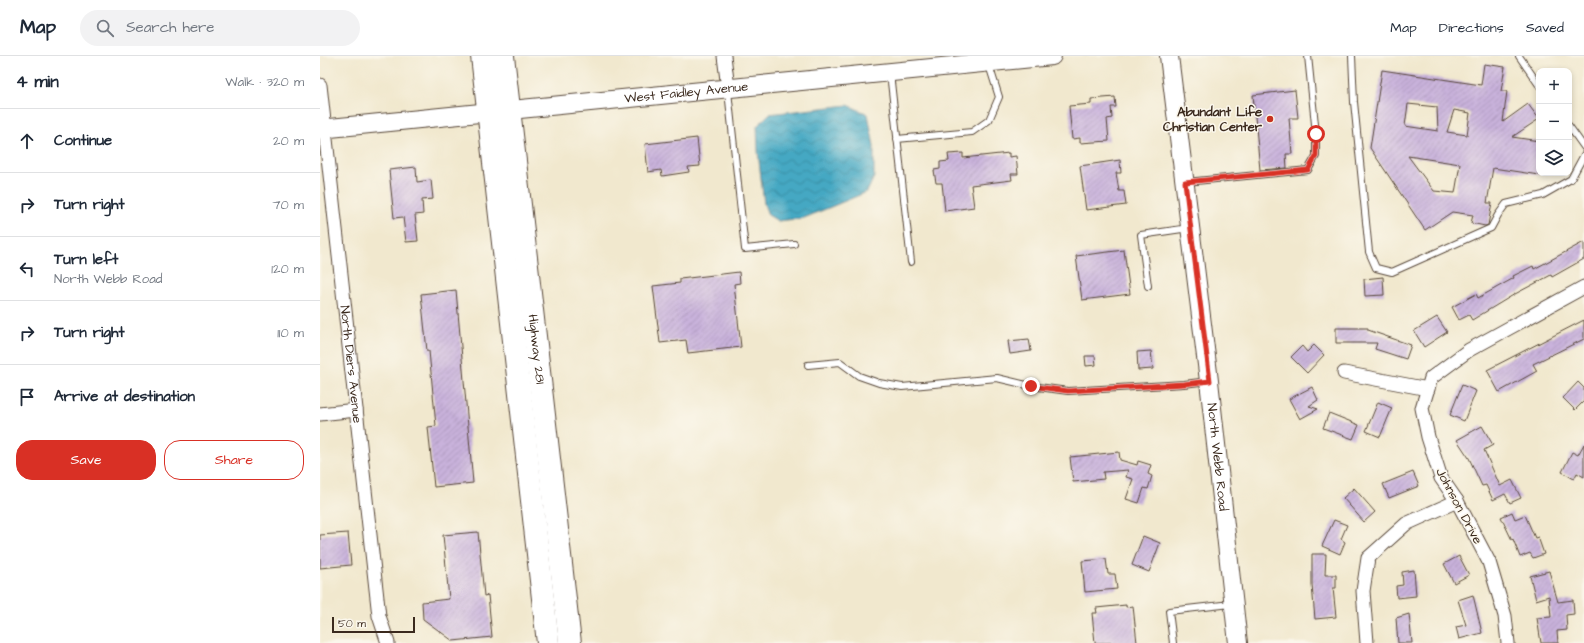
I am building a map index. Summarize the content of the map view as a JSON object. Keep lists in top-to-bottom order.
{
  "streets": {
    "highway": ["Highway 281"],
    "street": [
      "West Faidley Avenue",
      "North Diers Avenue",
      "North Webb Road",
      "Johnson Drive"
    ]
  },
  "crossings": [
    ["West Faidley Avenue", "Highway 281"],
    ["West Faidley Avenue", "North Diers Avenue"]
  ],
  "places": ["Abundant Life Christian Center"],
  "scale_bar": "50 m",
  "page": {
    "header": "Map",
    "search": "Search here",
    "nav": ["Map", "Directions", "Saved"],
    "heading": ["4 min", "Walk · 320 m"],
    "map_buttons": ["+", "−"],
    "list": [
      ["Continue", "20 m"],
      ["Turn right", "70 m"],
      ["Turn left", "North Webb Road", "120 m"],
      ["Turn right", "110 m"],
      "Arrive at destination"
    ],
    "buttons": ["Save", "Share"],
    "scale": "50 m"
  }
}
